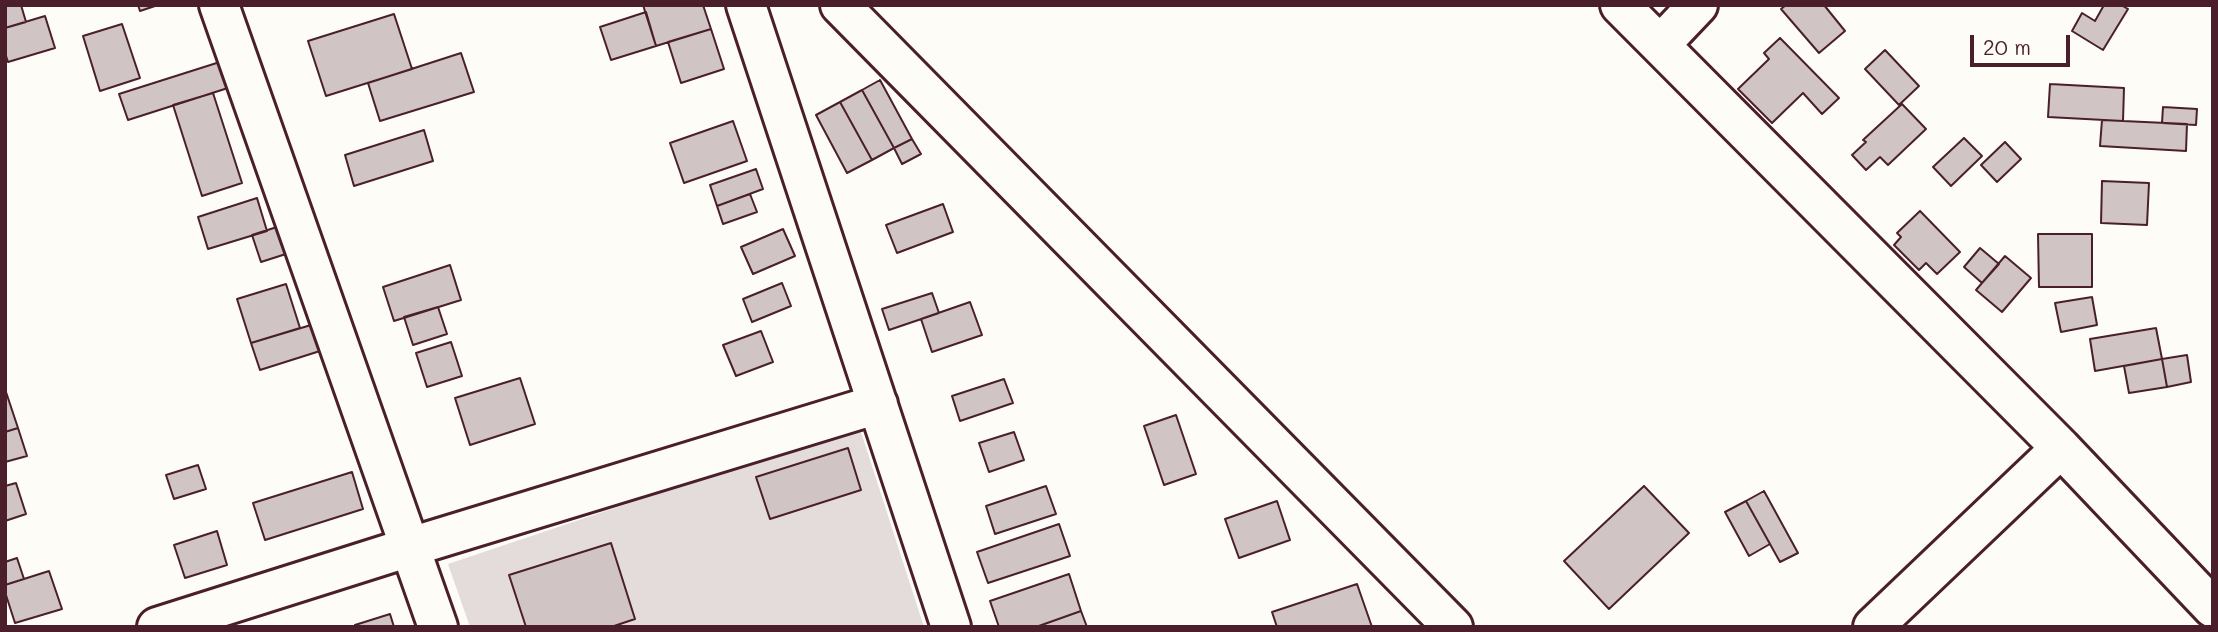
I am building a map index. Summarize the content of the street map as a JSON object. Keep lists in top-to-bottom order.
{
  "scale_bar": "20 m"
}
